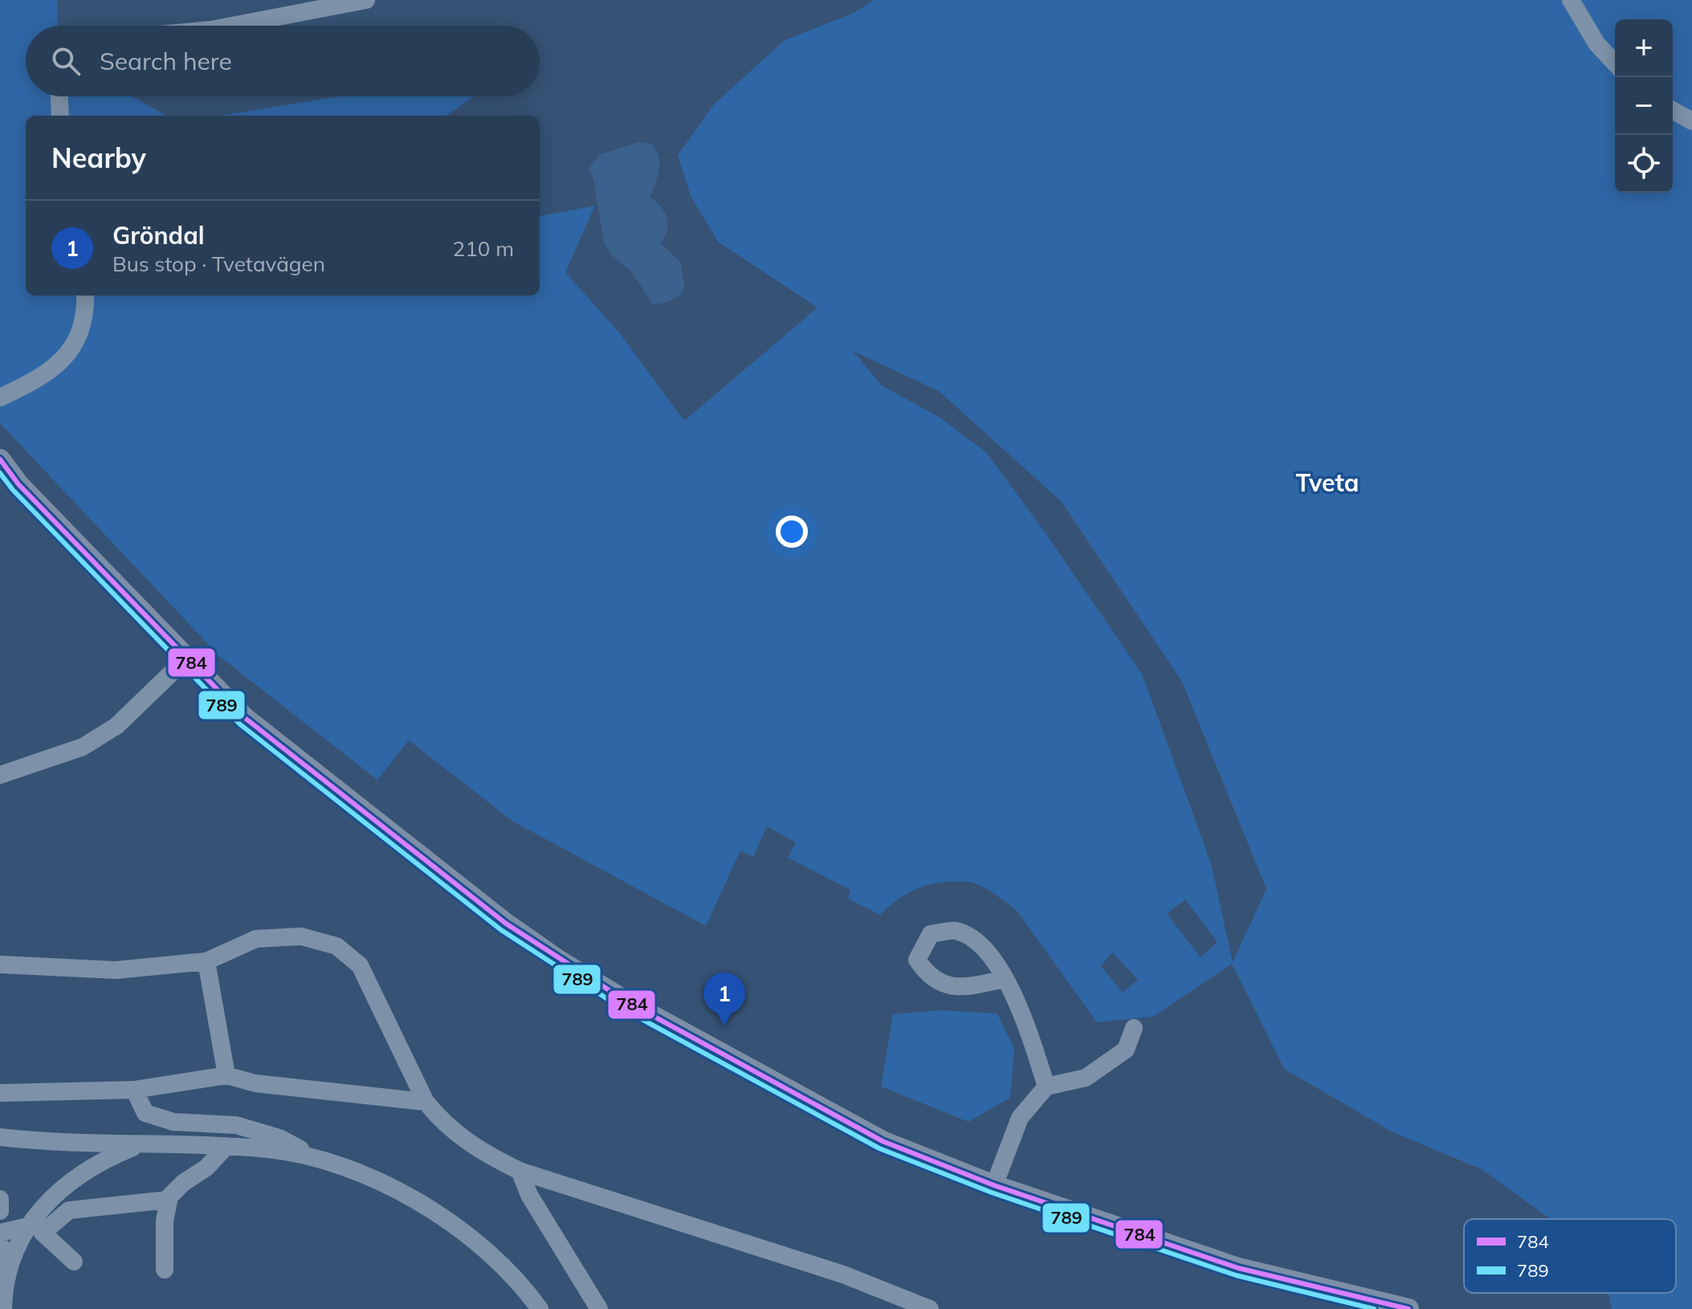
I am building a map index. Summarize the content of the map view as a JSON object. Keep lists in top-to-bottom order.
{
  "districts": ["Tveta"],
  "lines": ["transit line 784", "transit line 789"],
  "legend": ["784", "789"],
  "page": {
    "map_buttons": ["+", "−"],
    "search": "Search here",
    "heading": "Nearby",
    "list": [
      {
        "mark": "1",
        "name": "Gröndal",
        "note": "Bus stop · Tvetavägen",
        "value": "210 m"
      }
    ],
    "pins": "1"
  }
}
